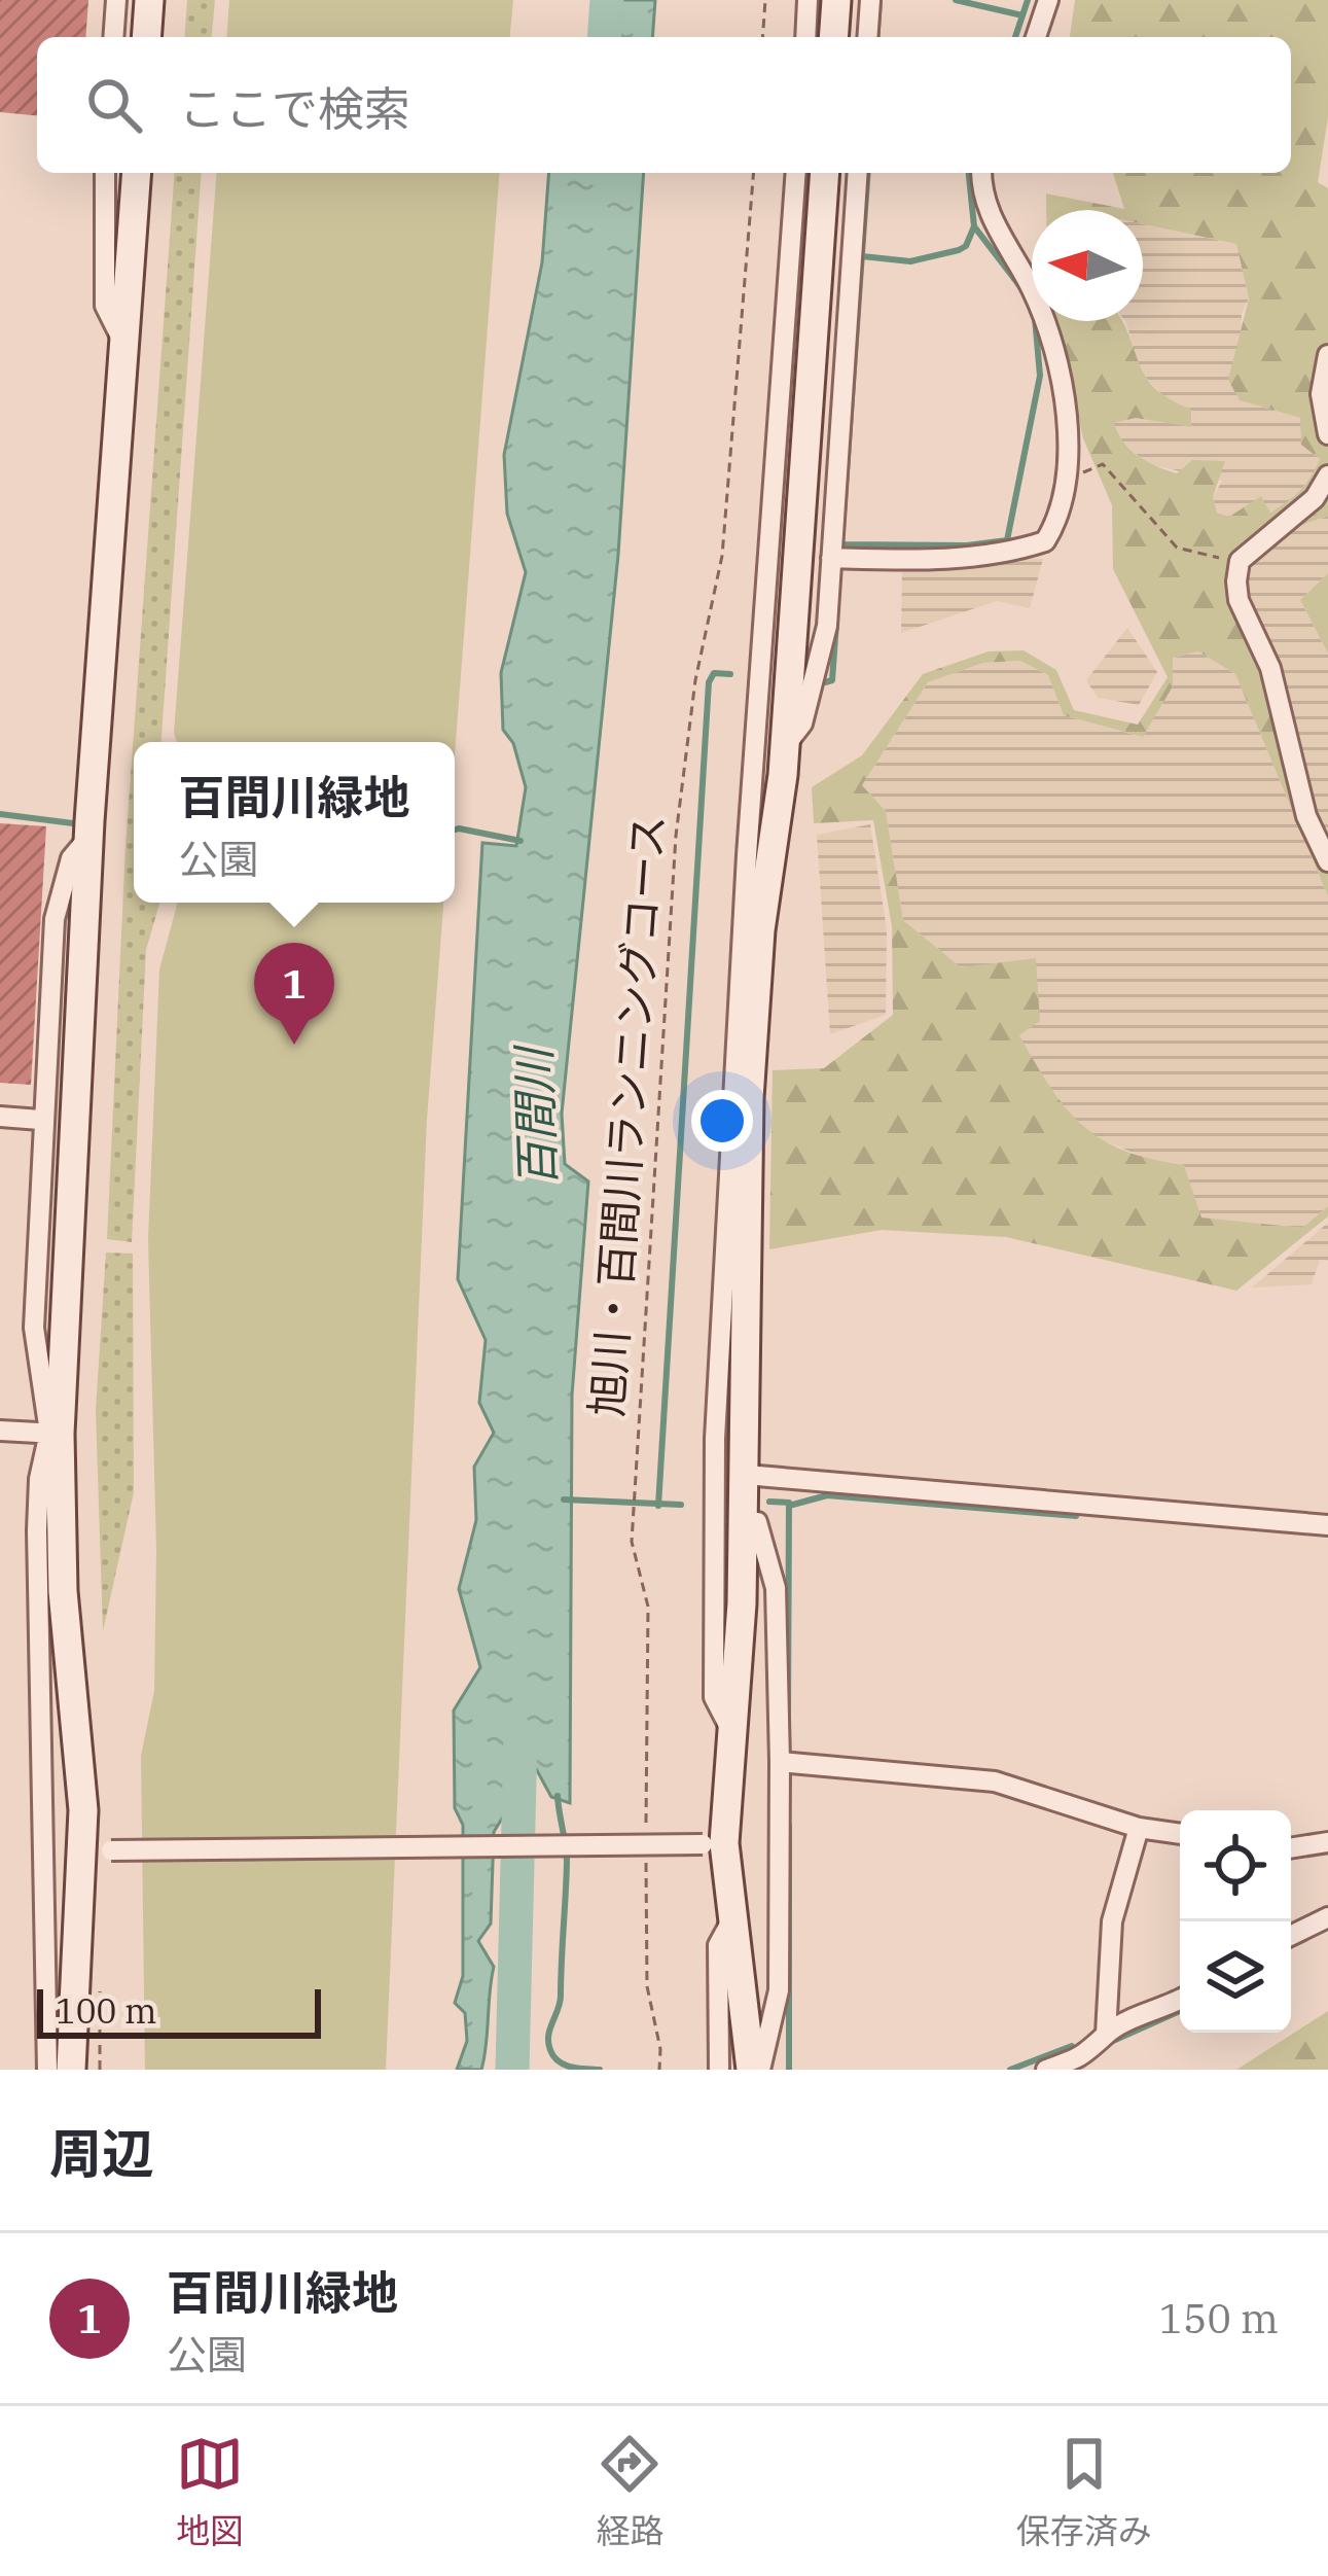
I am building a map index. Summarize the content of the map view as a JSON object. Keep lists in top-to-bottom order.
{
  "streets": {
    "path": ["旭川・百間川ランニングコース"]
  },
  "water": ["百間川"],
  "scale_bar": "100 m",
  "north": "left",
  "page": {
    "search": "ここで検索",
    "popup": ["百間川緑地", "公園"],
    "pins": "1",
    "scale": "100 m",
    "heading": "周辺",
    "list": [
      {
        "mark": "1",
        "name": "百間川緑地",
        "note": "公園",
        "value": "150 m"
      }
    ],
    "nav": ["地図", "経路", "保存済み"]
  }
}
